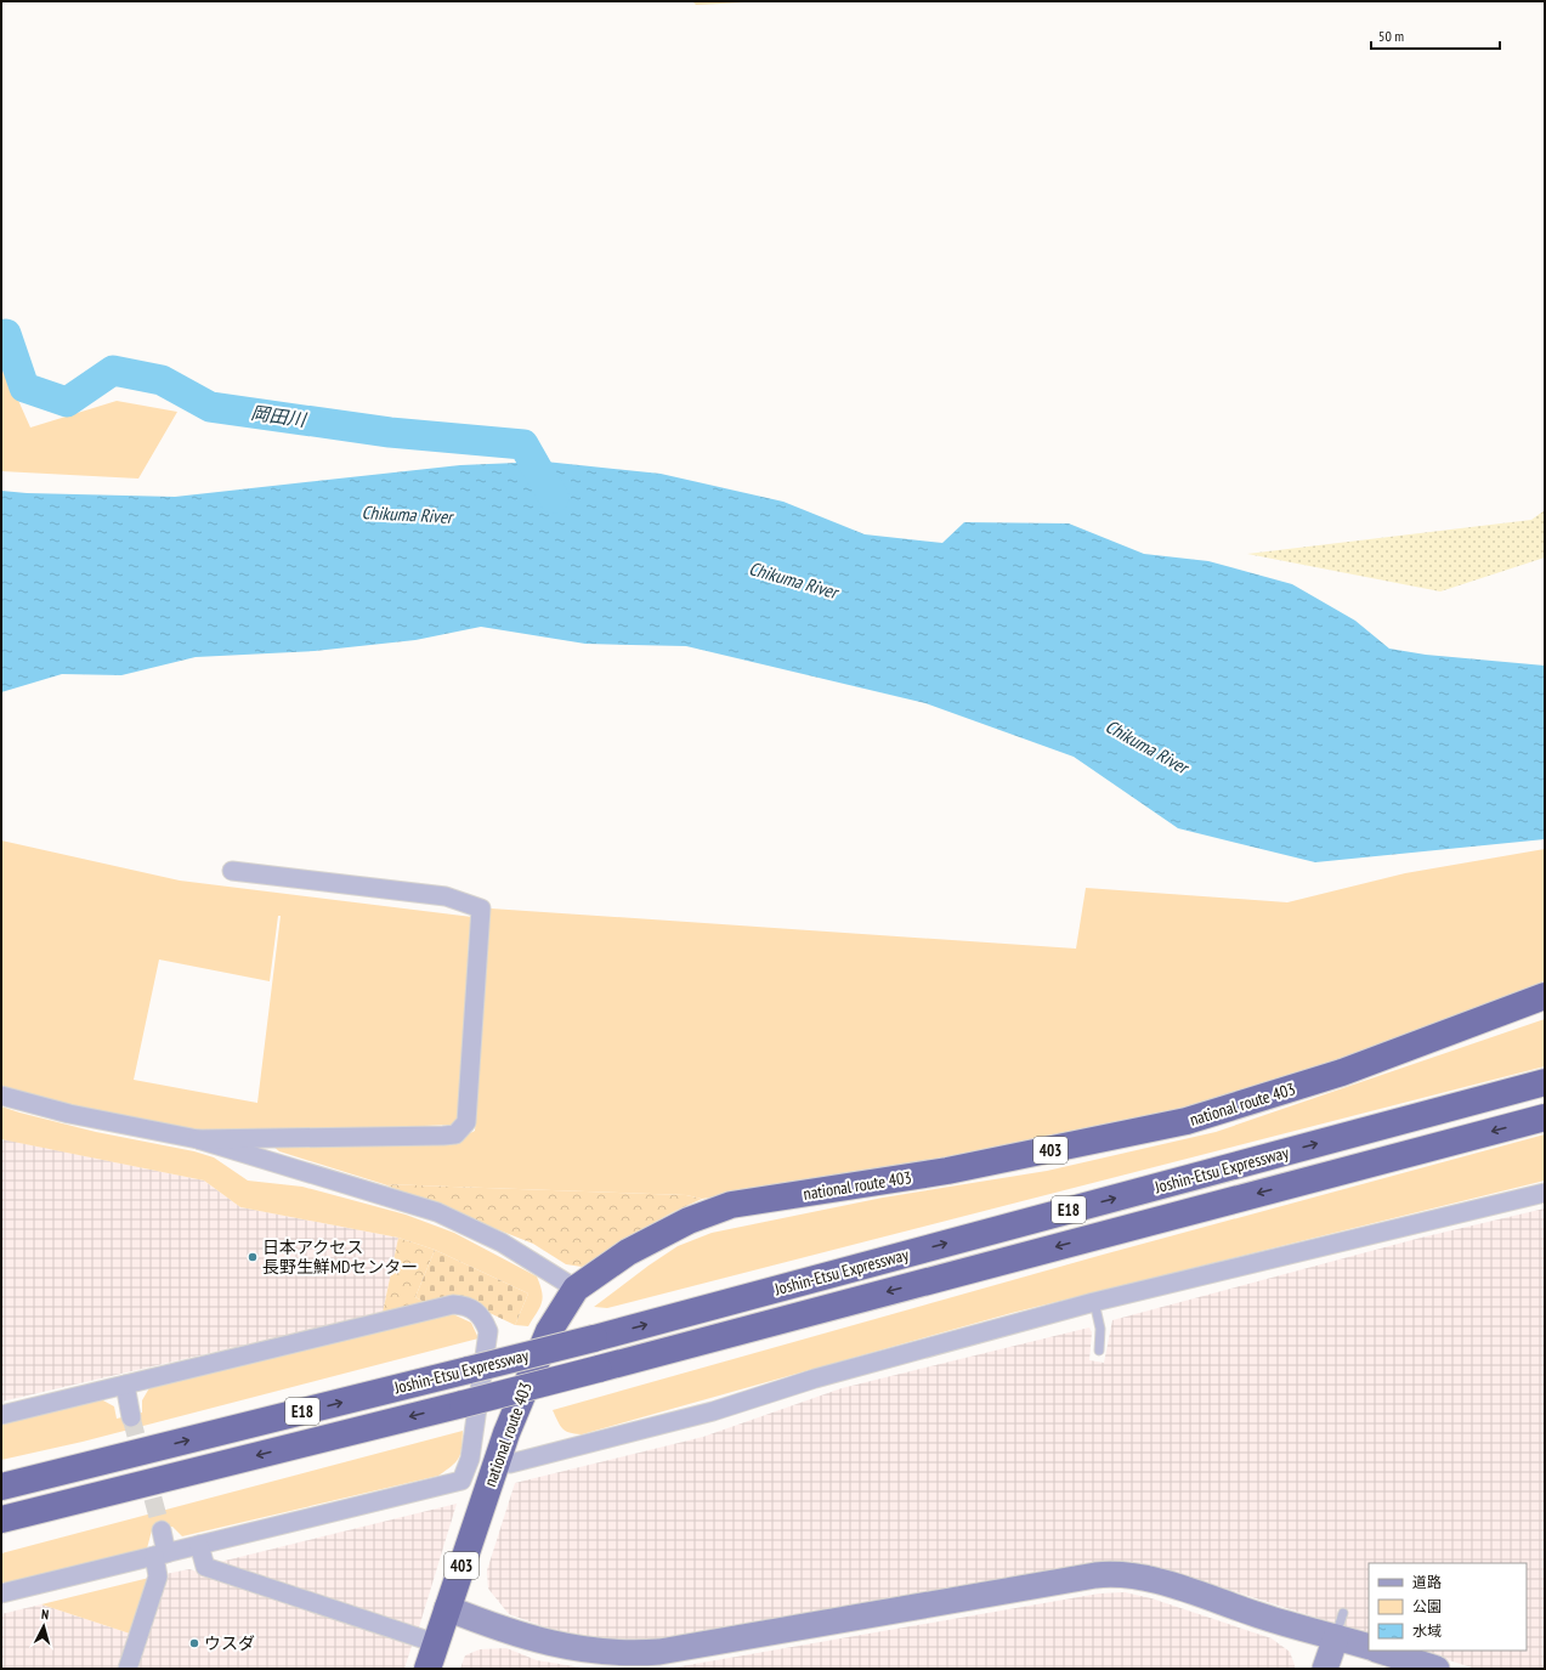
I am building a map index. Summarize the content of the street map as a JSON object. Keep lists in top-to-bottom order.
{
  "streets": {
    "highway": [
      "national route 403",
      "403",
      "Joshin-Etsu Expressway",
      "E18"
    ]
  },
  "water": ["岡田川", "Chikuma River"],
  "places": ["日本アクセス 長野生鮮MDセンター", "ウスダ"],
  "legend": ["道路", "公園", "水域"],
  "scale_bar": "50 m",
  "north": "top"
}
